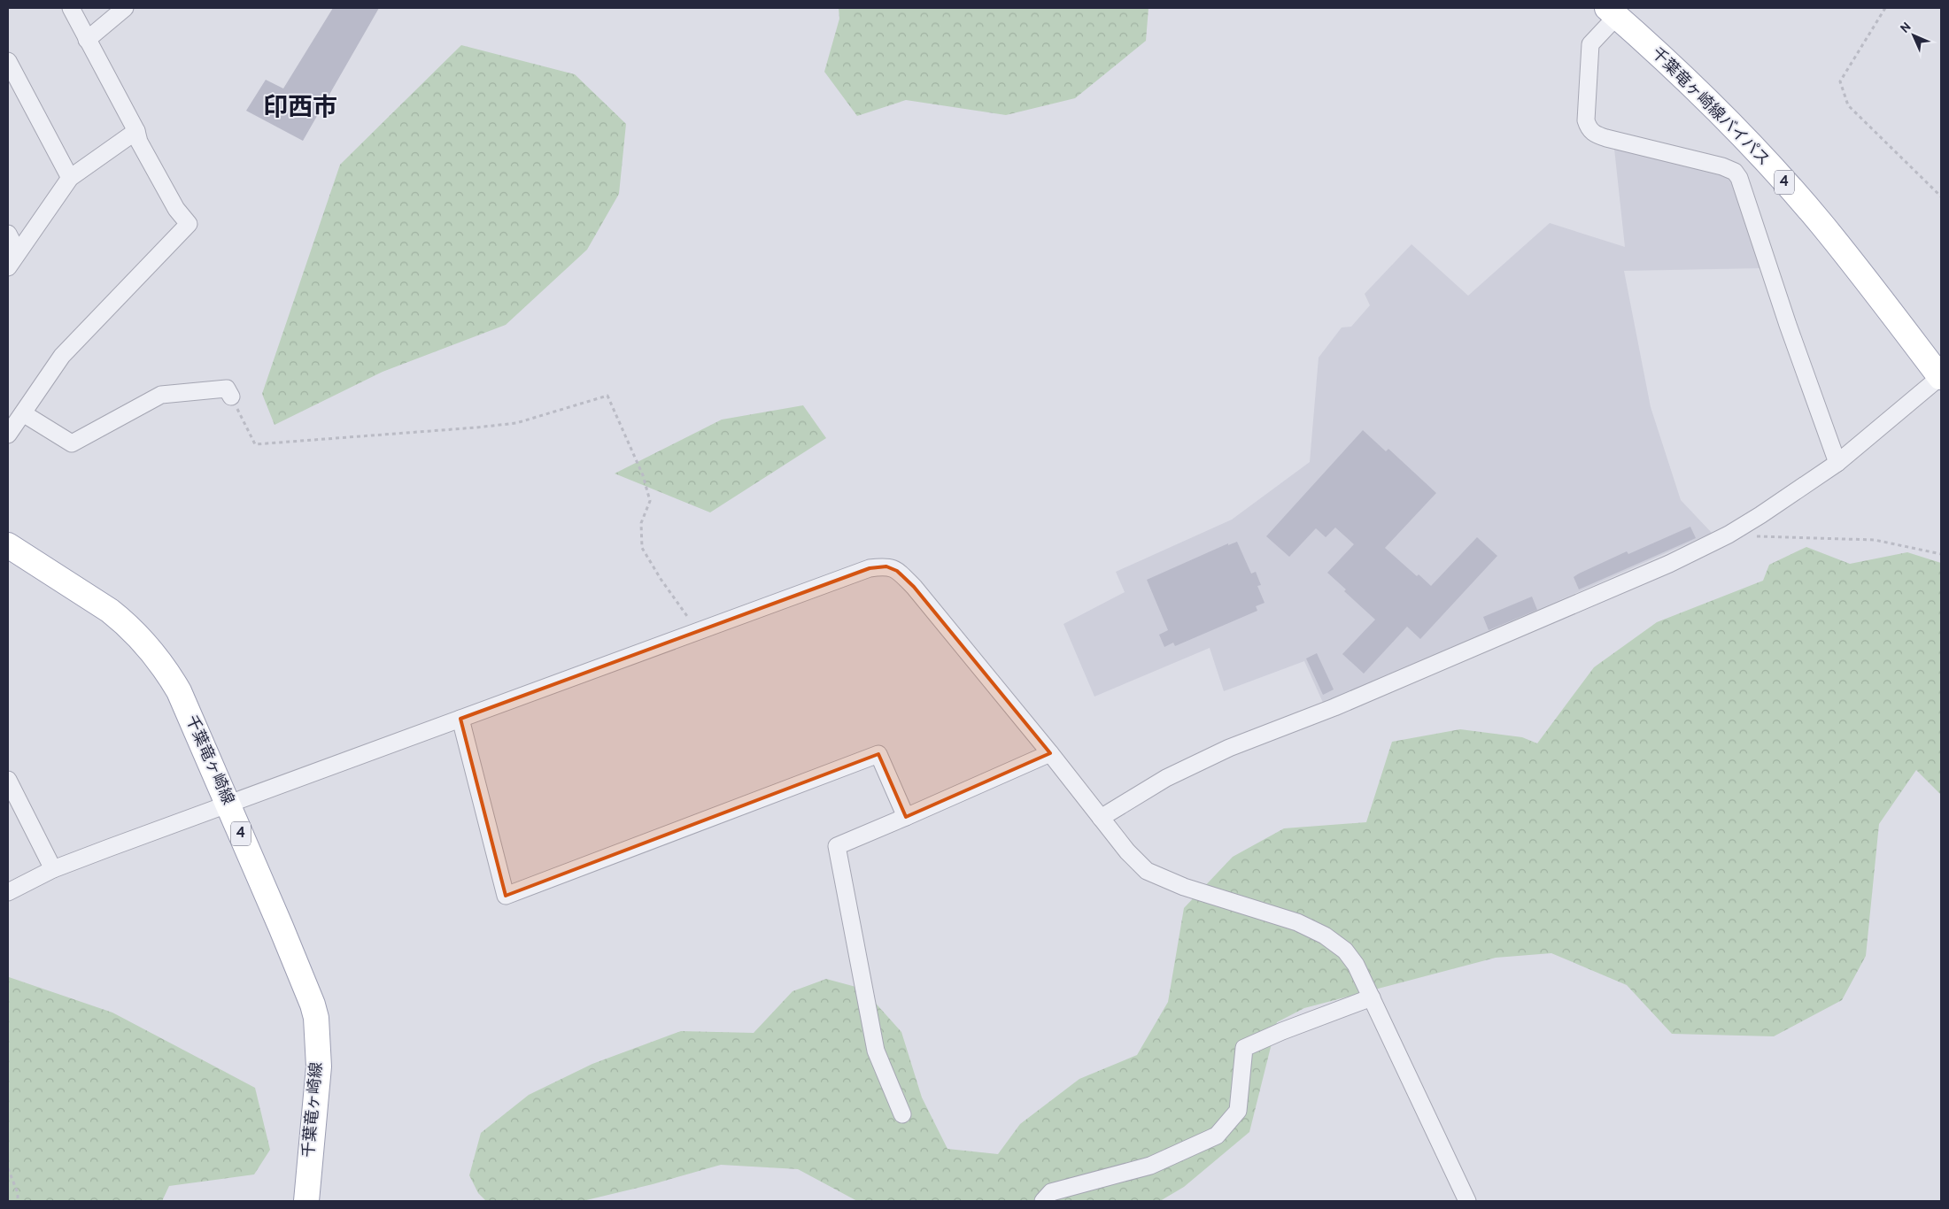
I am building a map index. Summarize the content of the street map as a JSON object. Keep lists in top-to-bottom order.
{
  "streets": {
    "main road": ["千葉竜ヶ崎線バイパス", "4", "千葉竜ヶ崎線"]
  },
  "districts": ["印西市"],
  "north": "top left"
}
